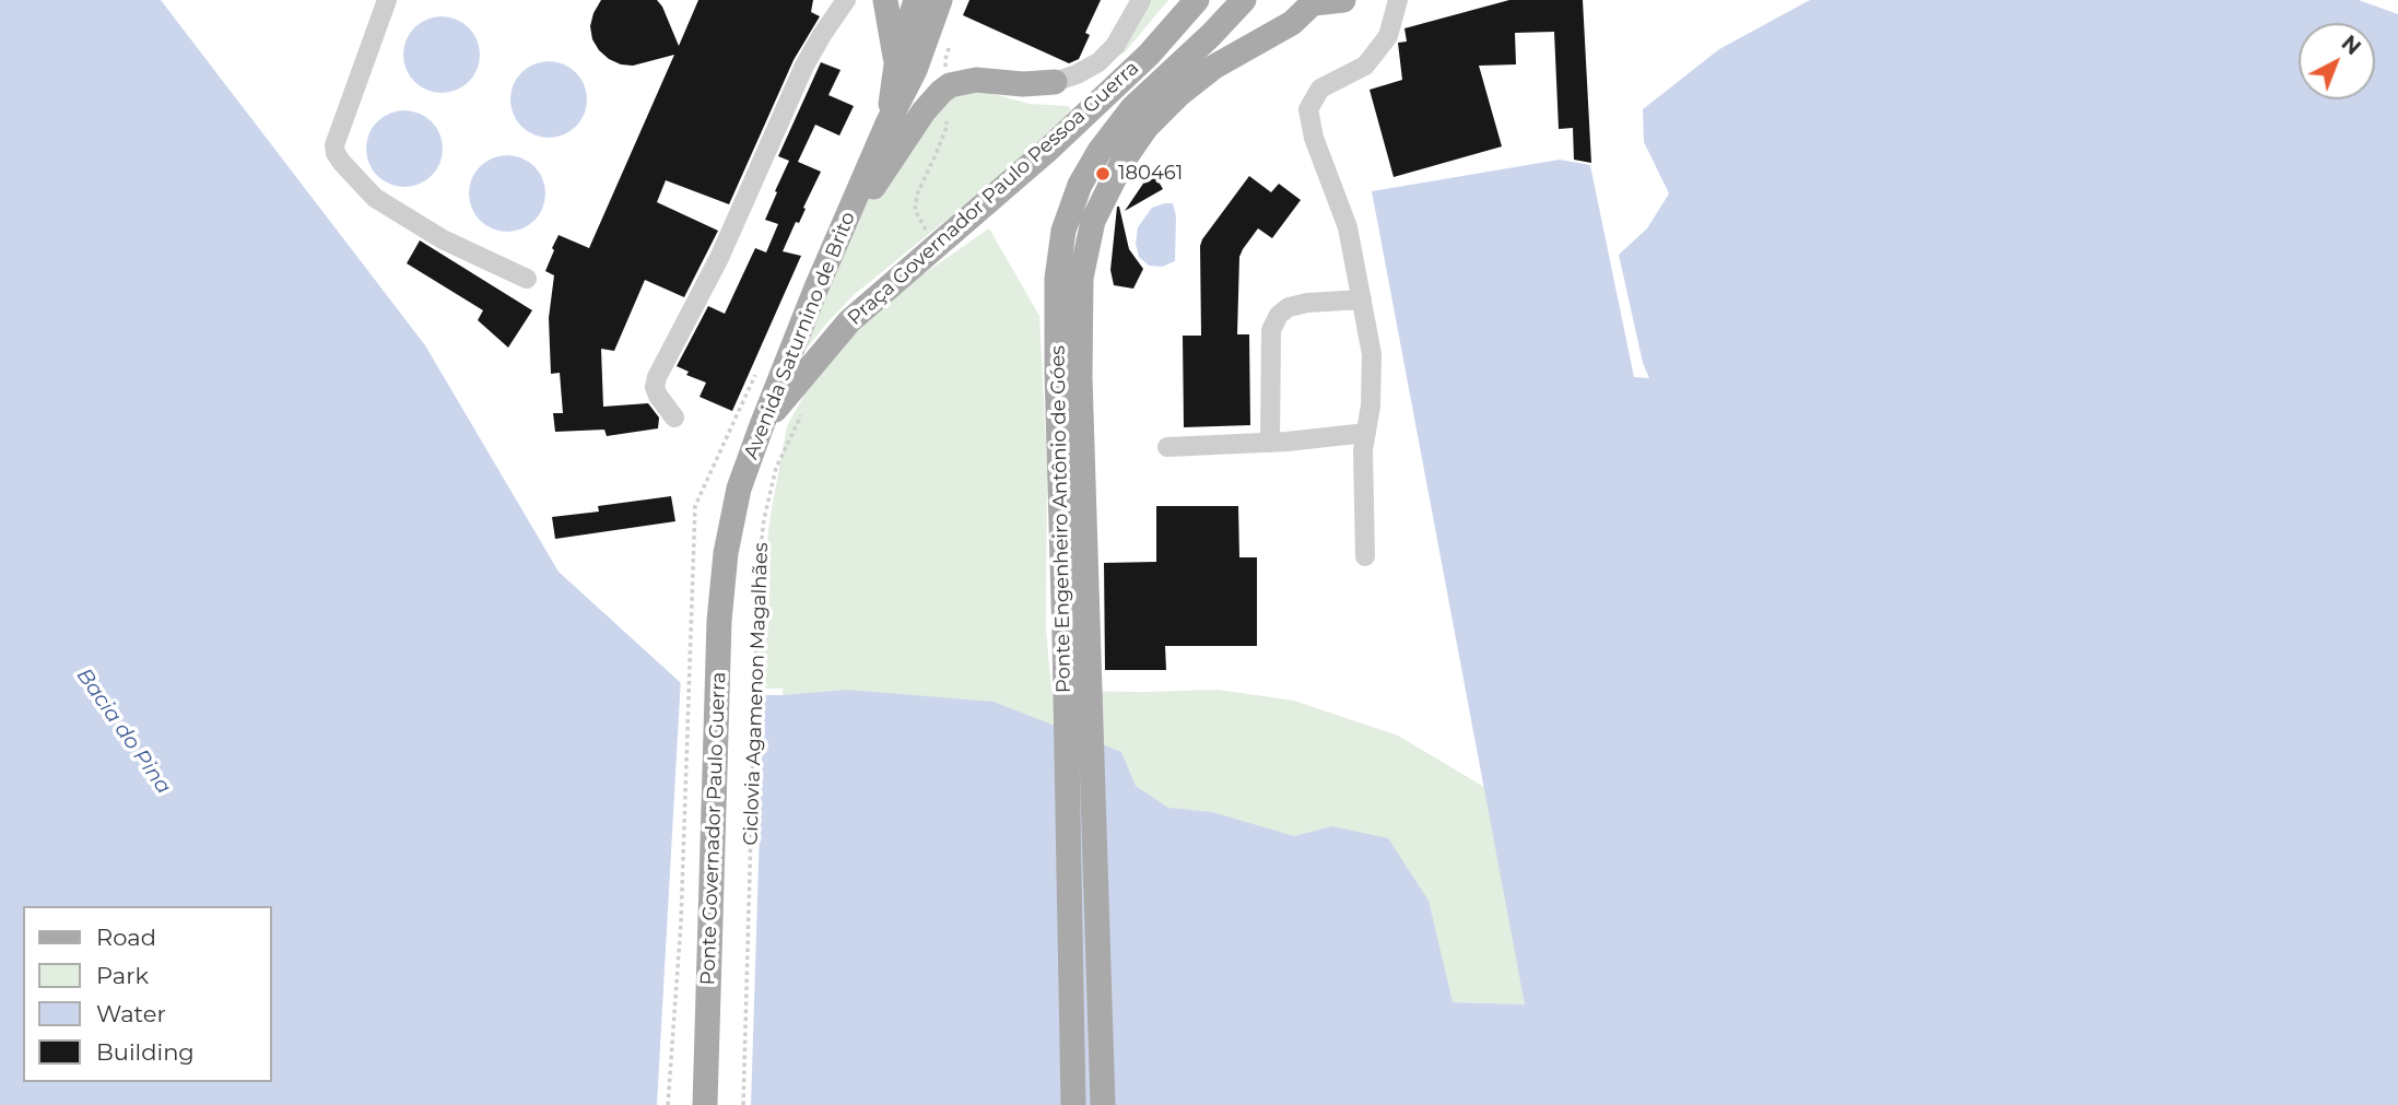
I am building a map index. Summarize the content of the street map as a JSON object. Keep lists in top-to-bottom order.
{
  "streets": {
    "main road": [
      "Praça Governador Paulo Pessoa Guerra",
      "Avenida Saturnino de Brito",
      "Ponte Engenheiro Antônio de Góes",
      "Ponte Governador Paulo Guerra"
    ],
    "path": ["Ciclovia Agamenon Magalhães"]
  },
  "crossings": [
    ["Praça Governador Paulo Pessoa Guerra", "Avenida Saturnino de Brito"],
    ["Avenida Saturnino de Brito", "Ponte Governador Paulo Guerra"]
  ],
  "water": ["Bacia do Pina"],
  "places": ["180461"],
  "legend": [
    "Road",
    "Park",
    "Water",
    "Building"
  ],
  "north": "top right"
}
